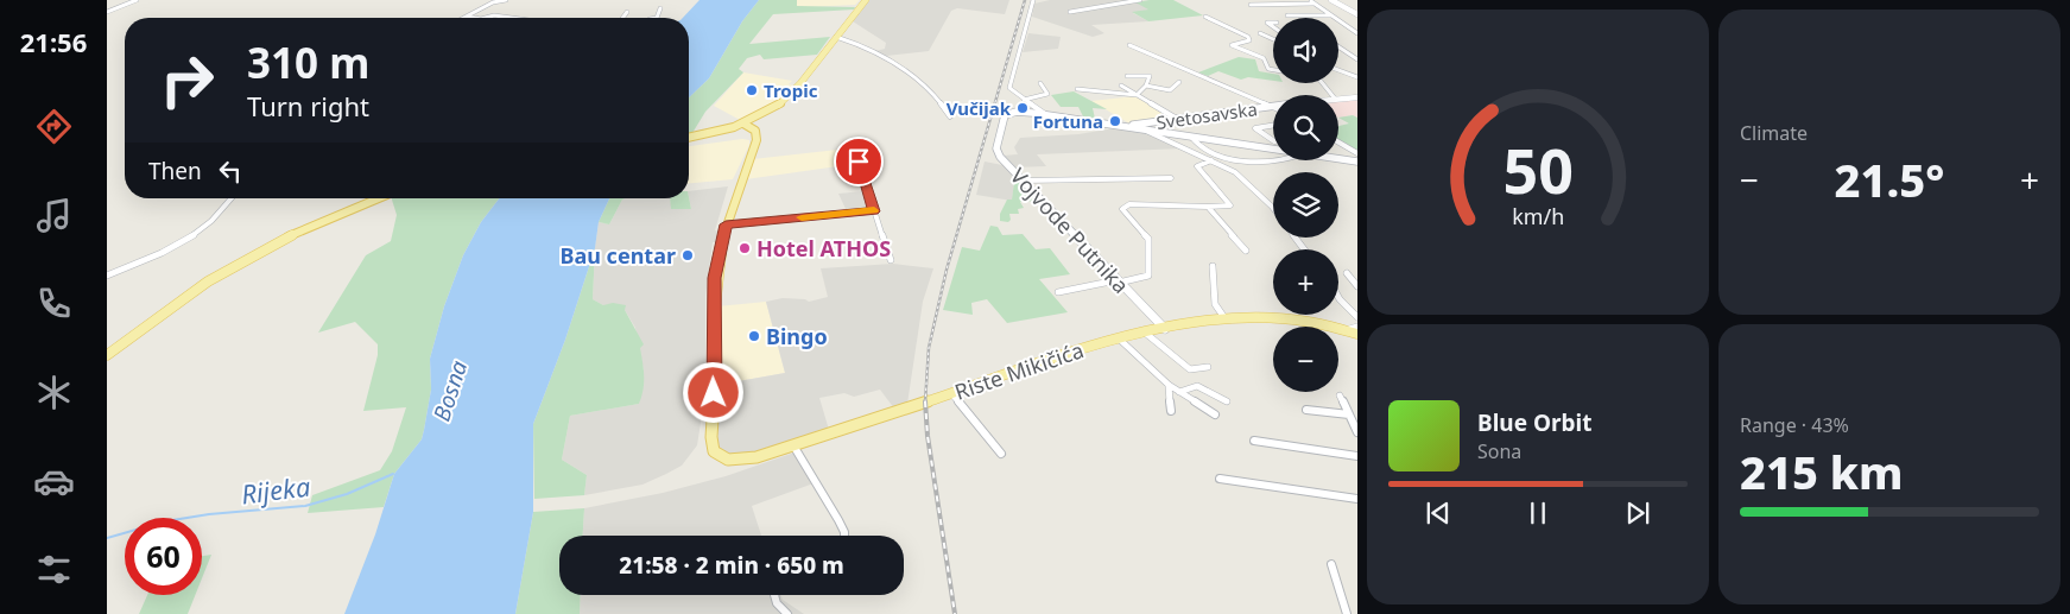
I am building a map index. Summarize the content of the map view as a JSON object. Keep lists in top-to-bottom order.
{
  "streets": {
    "main road": ["Riste Mikičića"],
    "street": ["Svetosavska", "Vojvode Putnika"]
  },
  "crossings": [
    ["Vojvode Putnika", "Riste Mikičića"]
  ],
  "water": ["Bosna", "Rijeka"],
  "places": [
    "Tropic",
    "Vučijak",
    "Fortuna",
    "Hotel ATHOS",
    "Bau centar",
    "Bingo"
  ],
  "page": {
    "tabs": "21:56",
    "tile": [
      "Climate",
      ["Range · 43%", "215 km"]
    ],
    "map_buttons": ["+", "−"],
    "turn": ["310 m", "Turn right"],
    "then": "Then",
    "heat": ["−", "21.5°", "+"],
    "song": ["Blue Orbit", "Sona"],
    "limit": "60",
    "trip": "21:58 · 2 min · 650 m",
    "gauge": ["50", "km/h"]
  }
}
